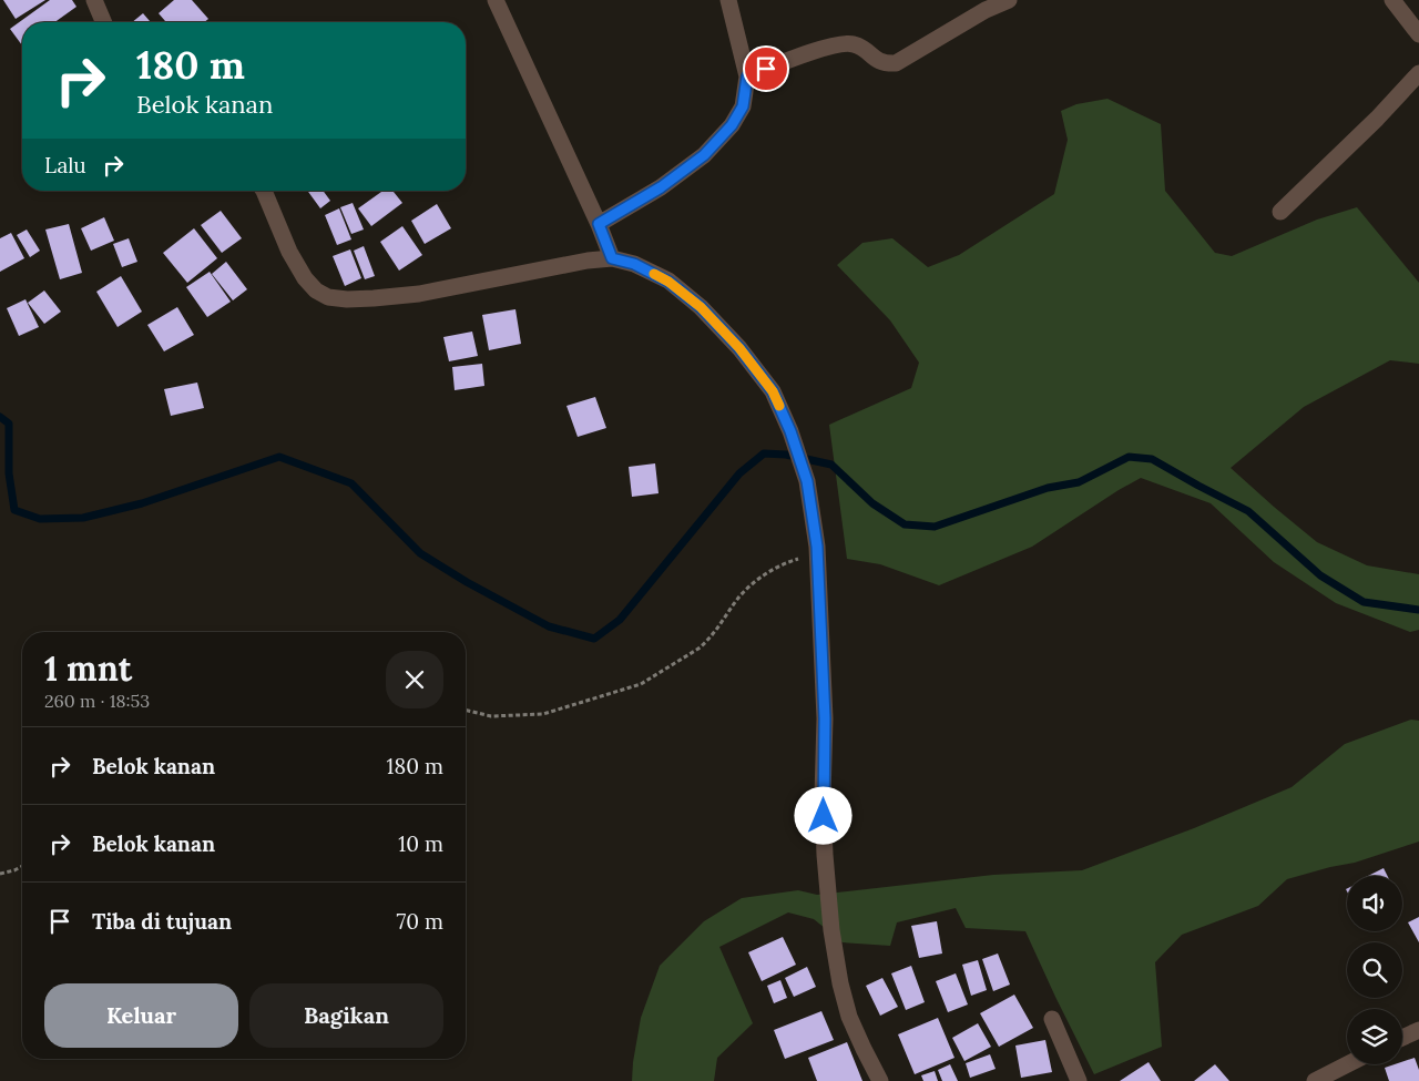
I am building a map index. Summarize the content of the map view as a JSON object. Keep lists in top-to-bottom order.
{
  "page": {
    "turn": ["180 m", "Belok kanan"],
    "then": "Lalu",
    "heading": ["1 mnt", "260 m · 18:53"],
    "list": [
      {
        "name": "Belok kanan",
        "value": "180 m"
      },
      {
        "name": "Belok kanan",
        "value": "10 m"
      },
      {
        "name": "Tiba di tujuan",
        "value": "70 m"
      }
    ],
    "buttons": ["Keluar", "Bagikan"]
  }
}
